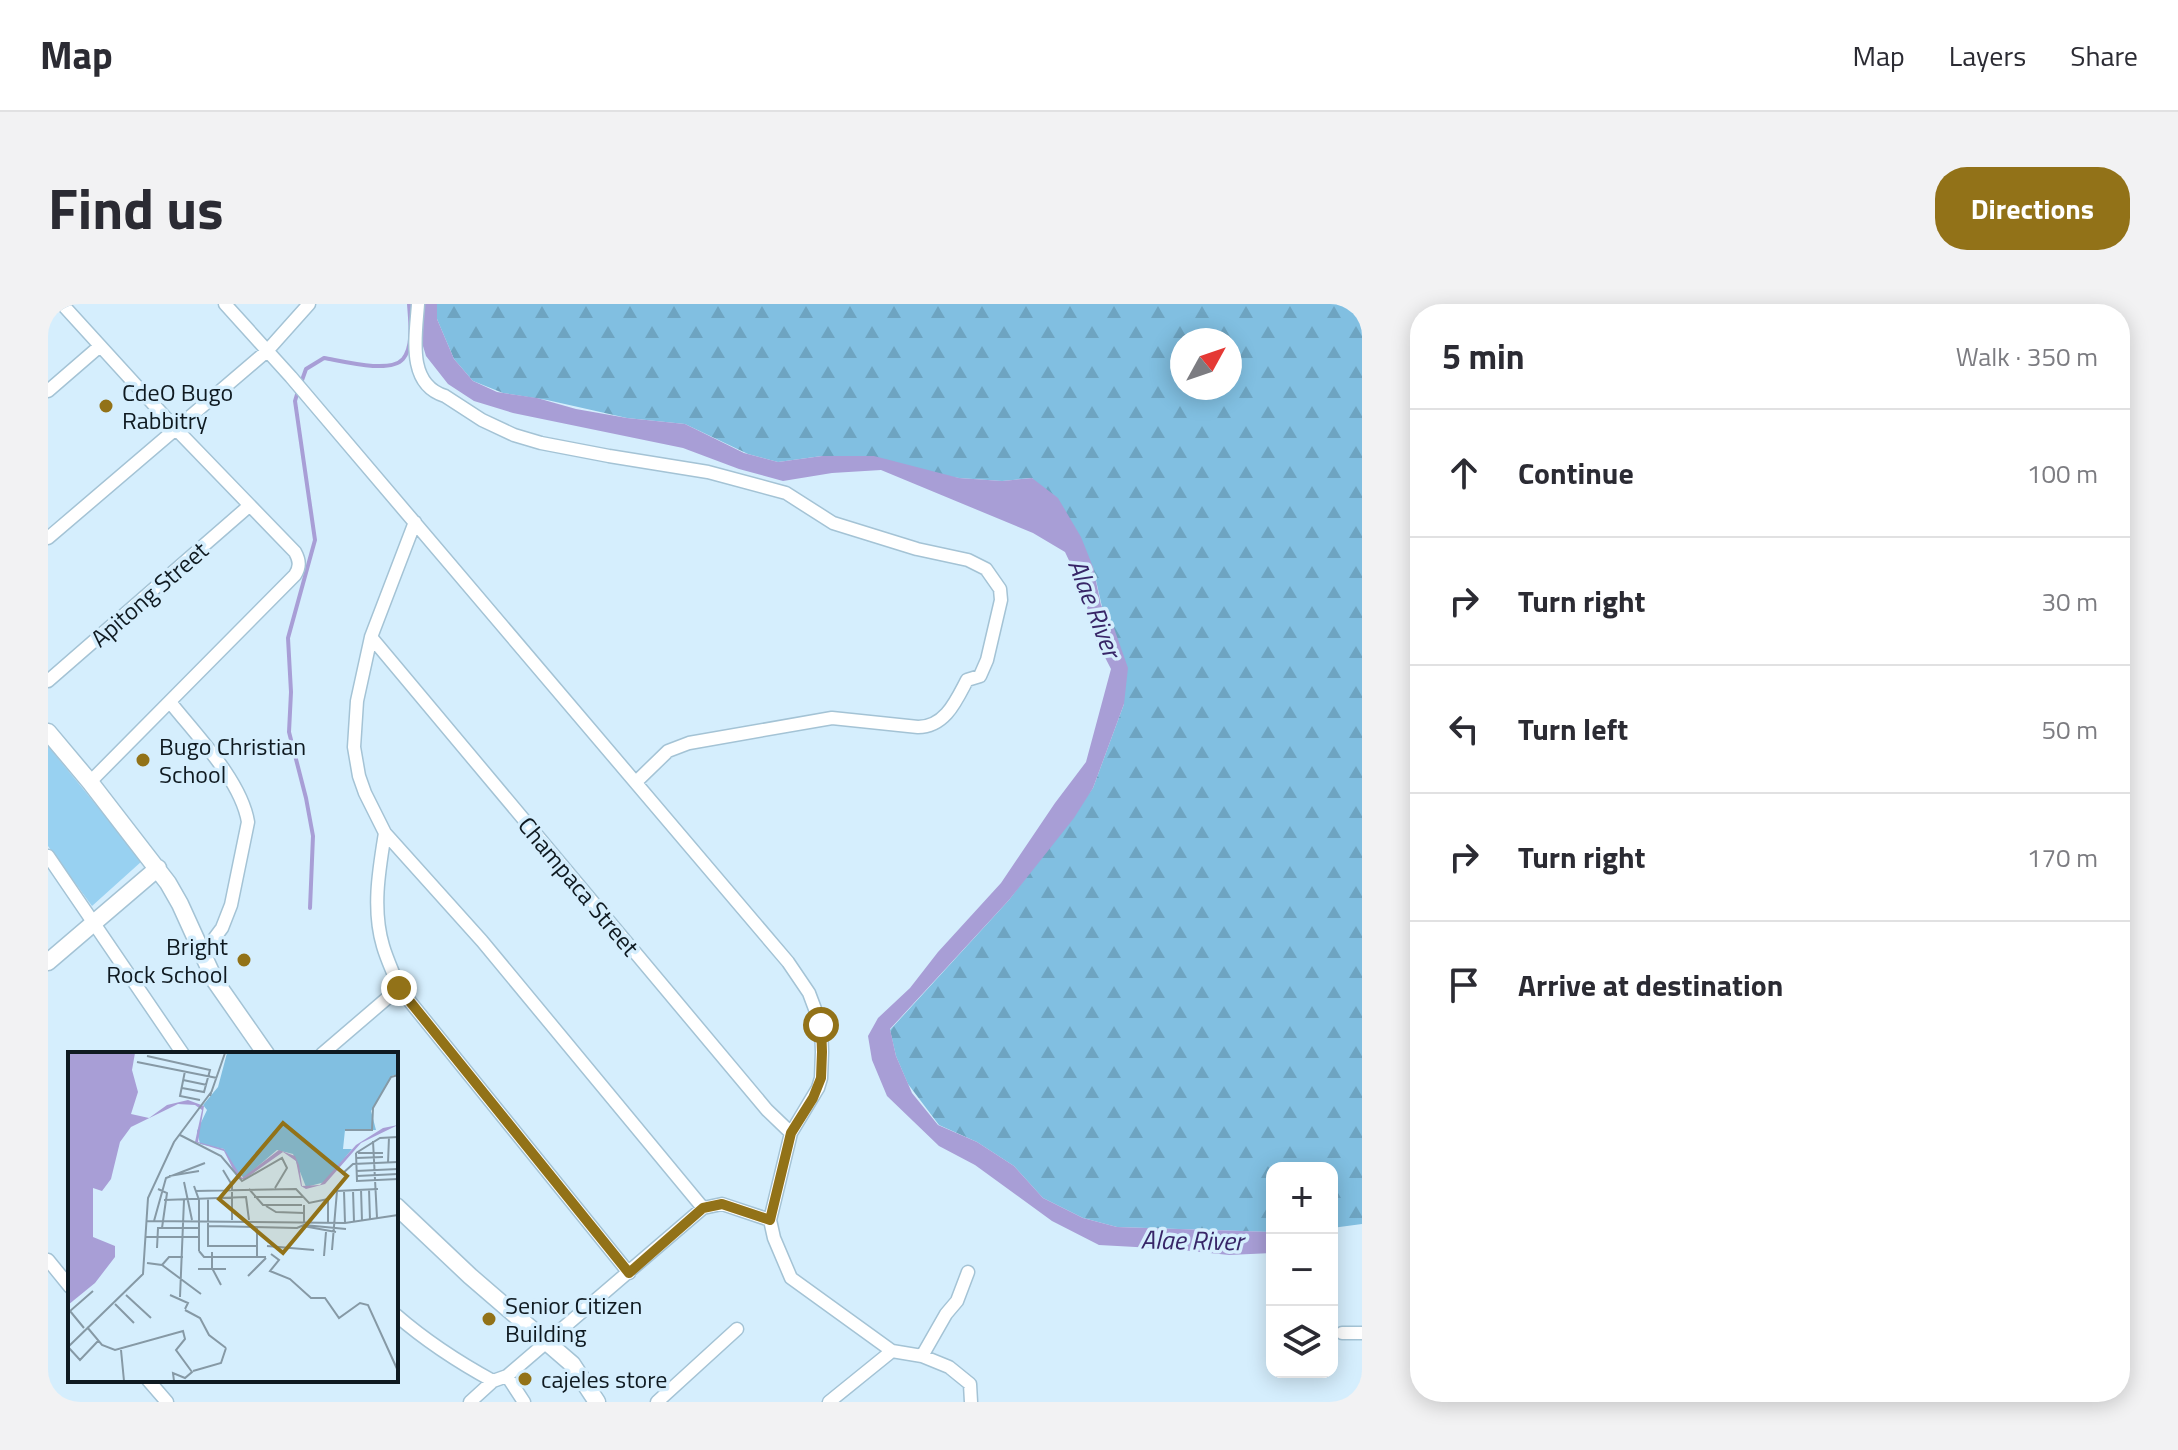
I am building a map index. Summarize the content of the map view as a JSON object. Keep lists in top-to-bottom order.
{
  "streets": {
    "street": ["Apitong Street", "Champaca Street"]
  },
  "water": ["Alae River"],
  "places": [
    "CdeO Bugo Rabbitry",
    "Bugo Christian School",
    "Bright Rock School",
    "Senior Citizen Building",
    "cajeles store"
  ],
  "north": "top right",
  "page": {
    "header": "Map",
    "nav": ["Map", "Layers", "Share"],
    "title": "Find us",
    "buttons": "Directions",
    "heading": ["5 min", "Walk · 350 m"],
    "list": [
      ["Continue", "100 m"],
      ["Turn right", "30 m"],
      ["Turn left", "50 m"],
      ["Turn right", "170 m"],
      "Arrive at destination"
    ],
    "map_buttons": ["+", "−"]
  }
}
